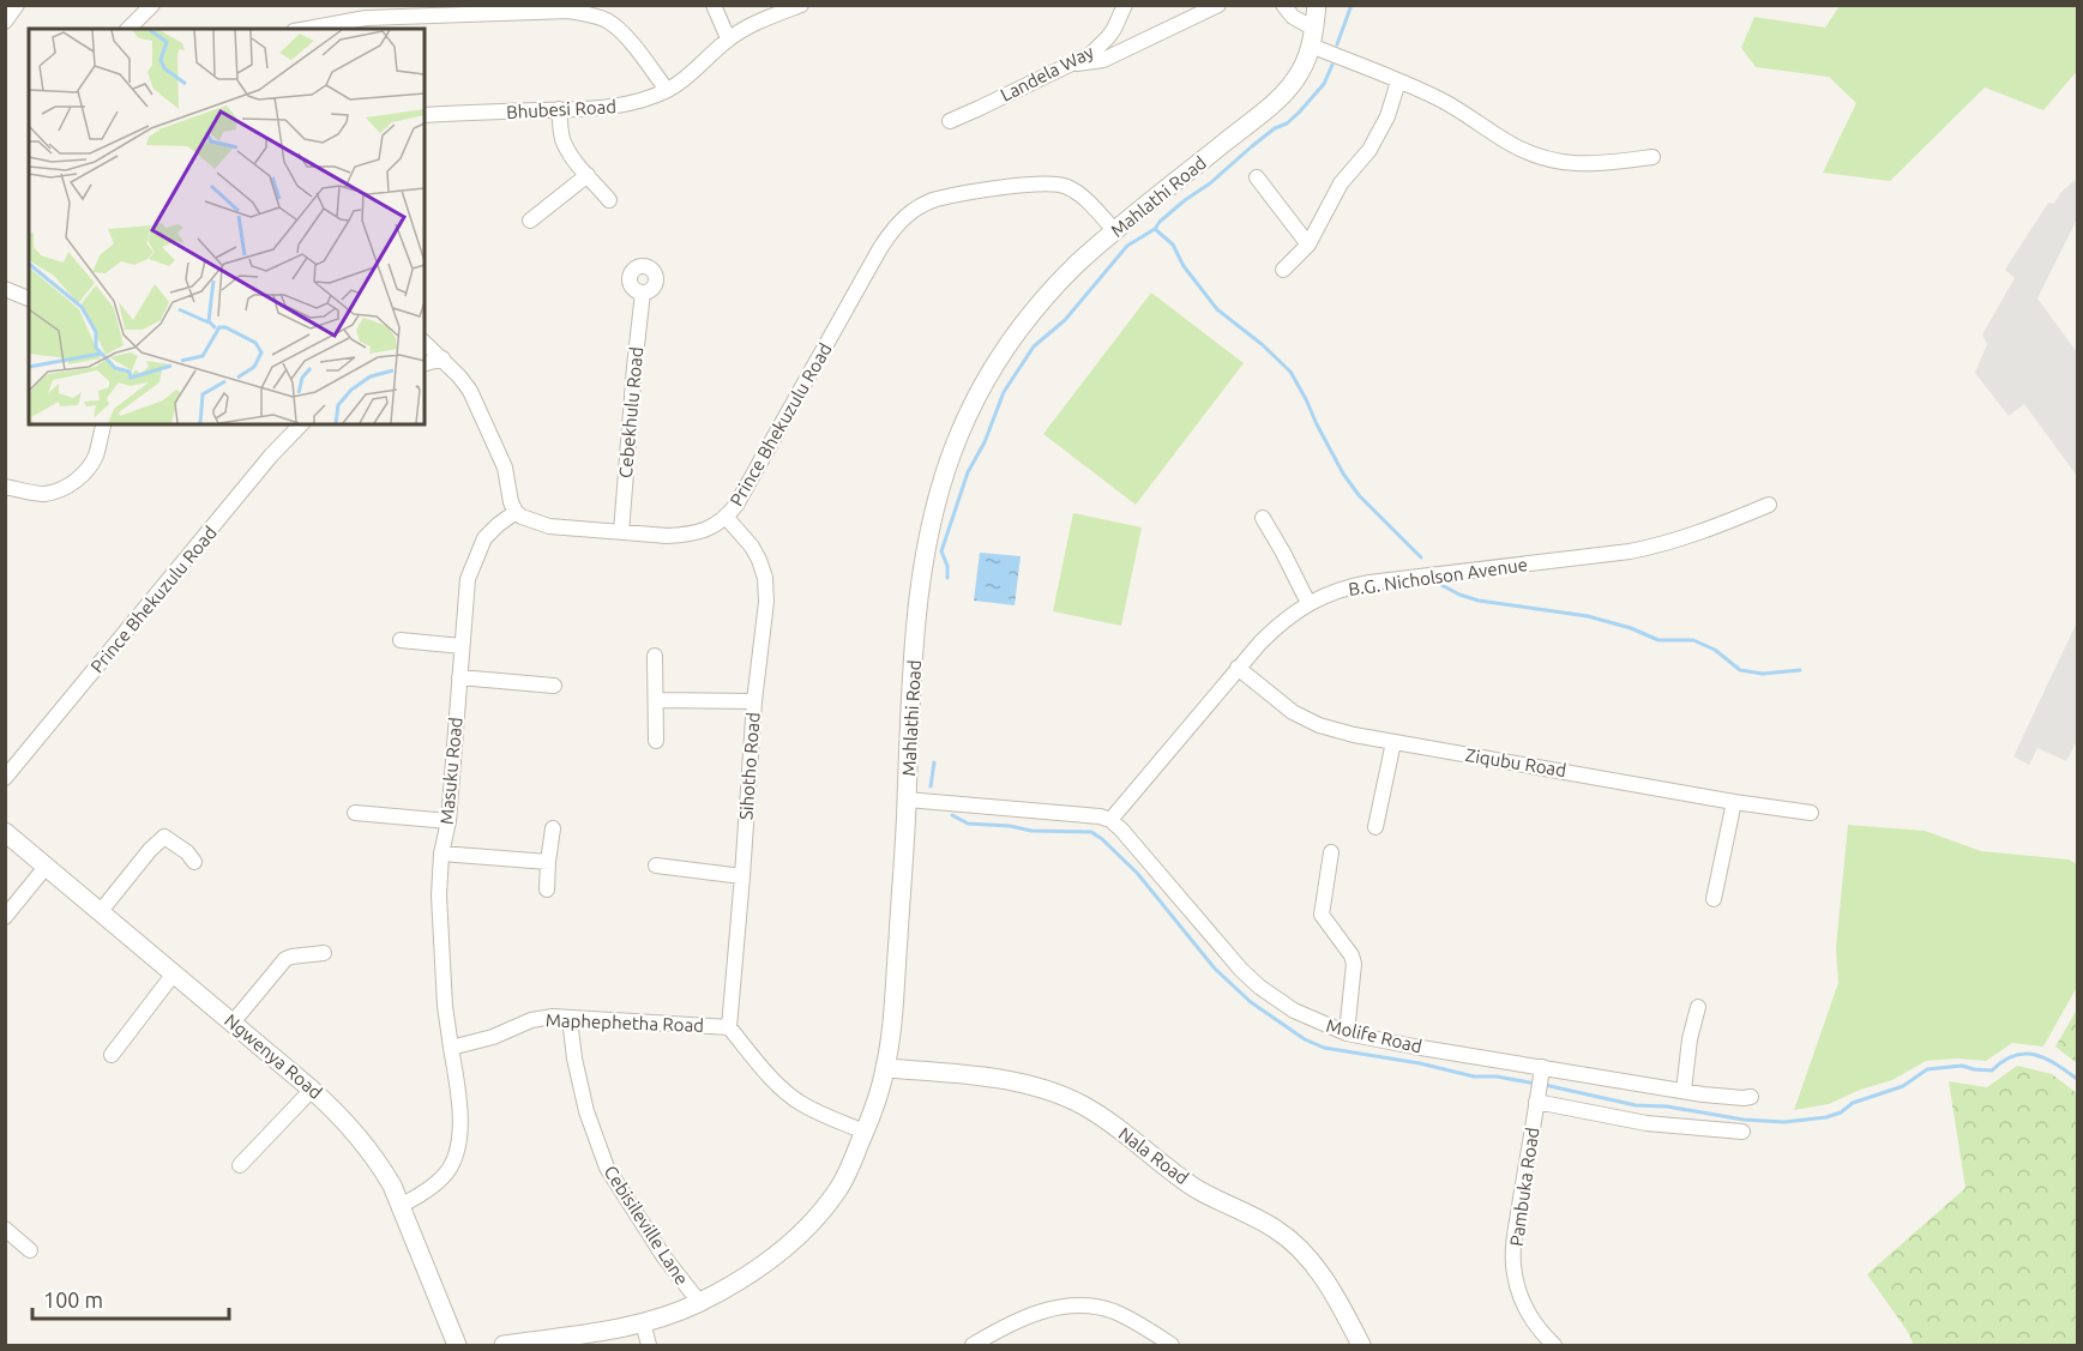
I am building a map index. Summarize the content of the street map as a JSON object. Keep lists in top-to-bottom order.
{
  "streets": {
    "street": [
      "Landela Way",
      "Bhubesi Road",
      "Mahlathi Road",
      "Cebekhulu Road",
      "Prince Bhekuzulu Road",
      "B.G. Nicholson Avenue",
      "Ziqubu Road",
      "Sihotho Road",
      "Masuku Road",
      "Maphephetha Road",
      "Molife Road",
      "Ngwenya Road",
      "Nala Road",
      "Pambuka Road",
      "Cebisileville Lane"
    ]
  },
  "crossings": [
    ["Mahlathi Road", "Prince Bhekuzulu Road"],
    ["Mahlathi Road", "Maphephetha Road"],
    ["Mahlathi Road", "Nala Road"],
    ["Mahlathi Road", "Cebisileville Lane"],
    ["Cebekhulu Road", "Prince Bhekuzulu Road"],
    ["Prince Bhekuzulu Road", "Sihotho Road"],
    ["Prince Bhekuzulu Road", "Masuku Road"],
    ["B.G. Nicholson Avenue", "Ziqubu Road"],
    ["B.G. Nicholson Avenue", "Molife Road"],
    ["Sihotho Road", "Maphephetha Road"],
    ["Masuku Road", "Maphephetha Road"],
    ["Maphephetha Road", "Cebisileville Lane"],
    ["Molife Road", "Pambuka Road"]
  ],
  "scale_bar": "100 m"
}
